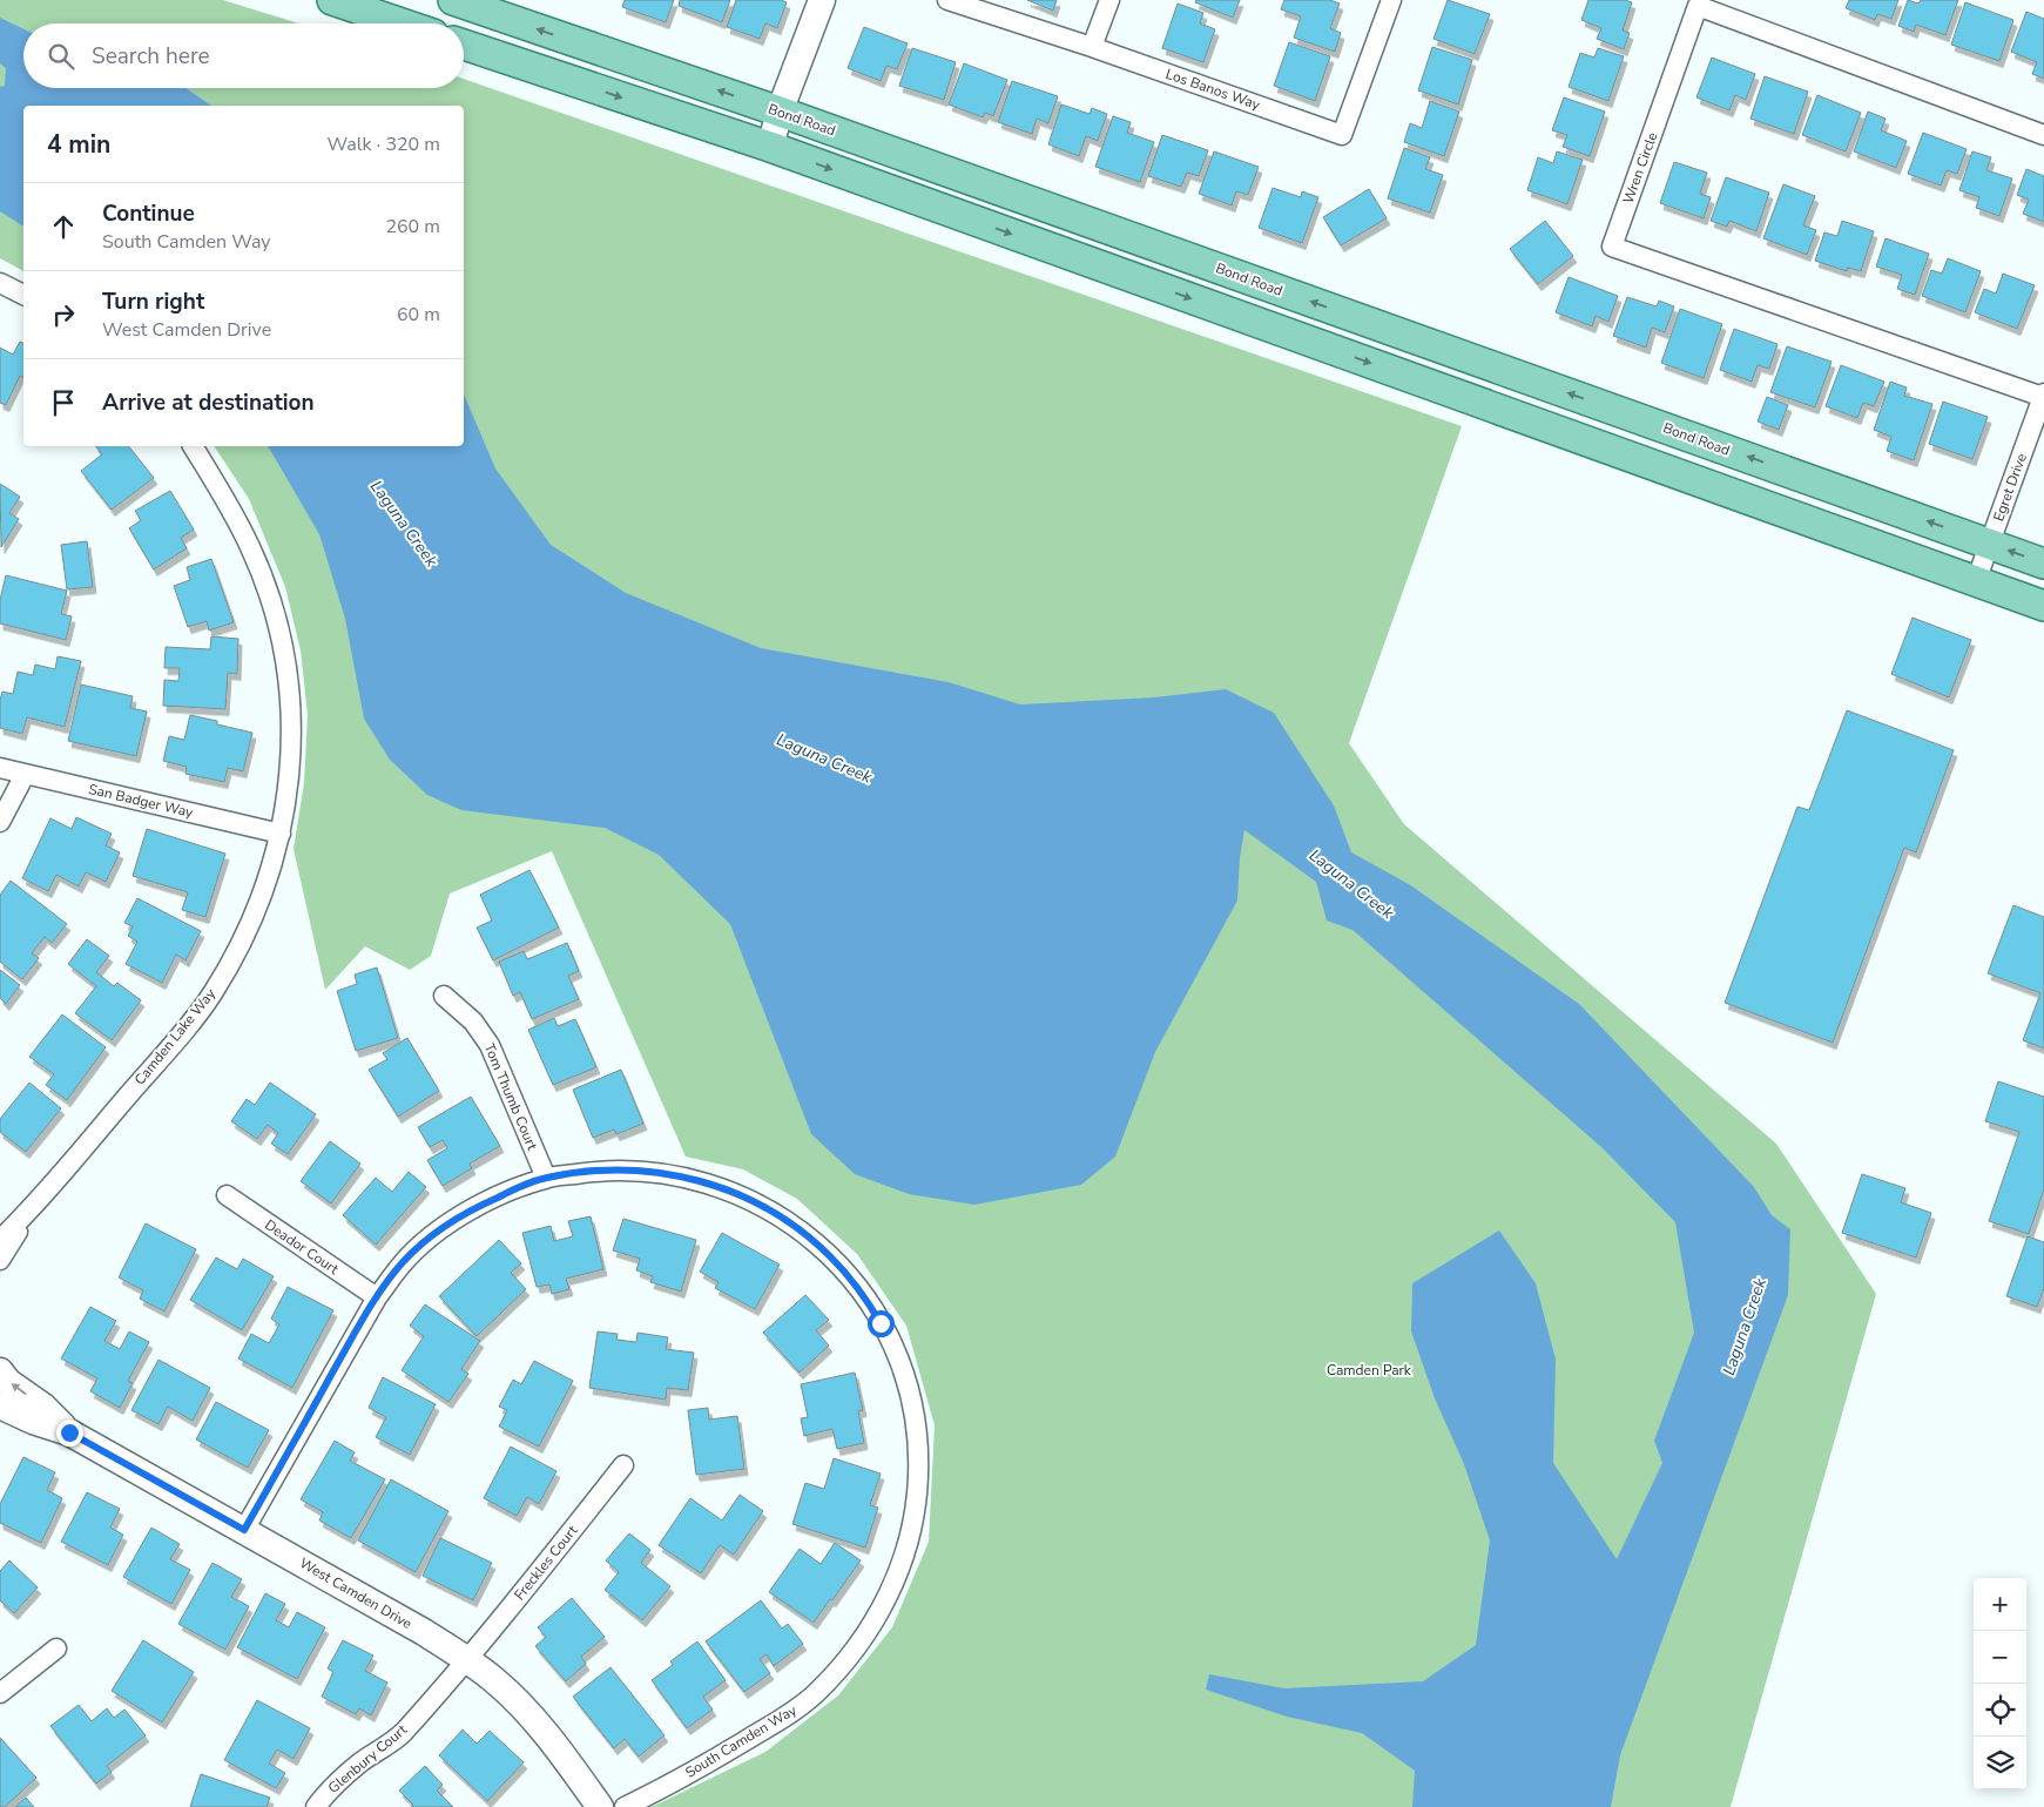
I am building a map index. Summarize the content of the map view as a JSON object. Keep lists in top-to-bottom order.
{
  "streets": {
    "main road": ["Bond Road"],
    "street": [
      "Los Banos Way",
      "Wren Circle",
      "Egret Drive",
      "San Badger Way",
      "Camden Lake Way",
      "Tom Thumb Court",
      "Deador Court",
      "Freckles Court",
      "West Camden Drive",
      "South Camden Way",
      "Glenbury Court"
    ]
  },
  "crossings": [
    ["Bond Road", "Egret Drive"],
    ["Wren Circle", "Egret Drive"],
    ["San Badger Way", "Camden Lake Way"],
    ["Tom Thumb Court", "South Camden Way"],
    ["Deador Court", "South Camden Way"],
    ["Freckles Court", "West Camden Drive"],
    ["Freckles Court", "Glenbury Court"],
    ["West Camden Drive", "South Camden Way"],
    ["West Camden Drive", "Glenbury Court"]
  ],
  "water": ["Laguna Creek"],
  "parks": ["Camden Park"],
  "page": {
    "search": "Search here",
    "heading": ["4 min", "Walk · 320 m"],
    "list": [
      ["Continue", "South Camden Way", "260 m"],
      ["Turn right", "West Camden Drive", "60 m"],
      "Arrive at destination"
    ],
    "map_buttons": ["+", "−"]
  }
}
